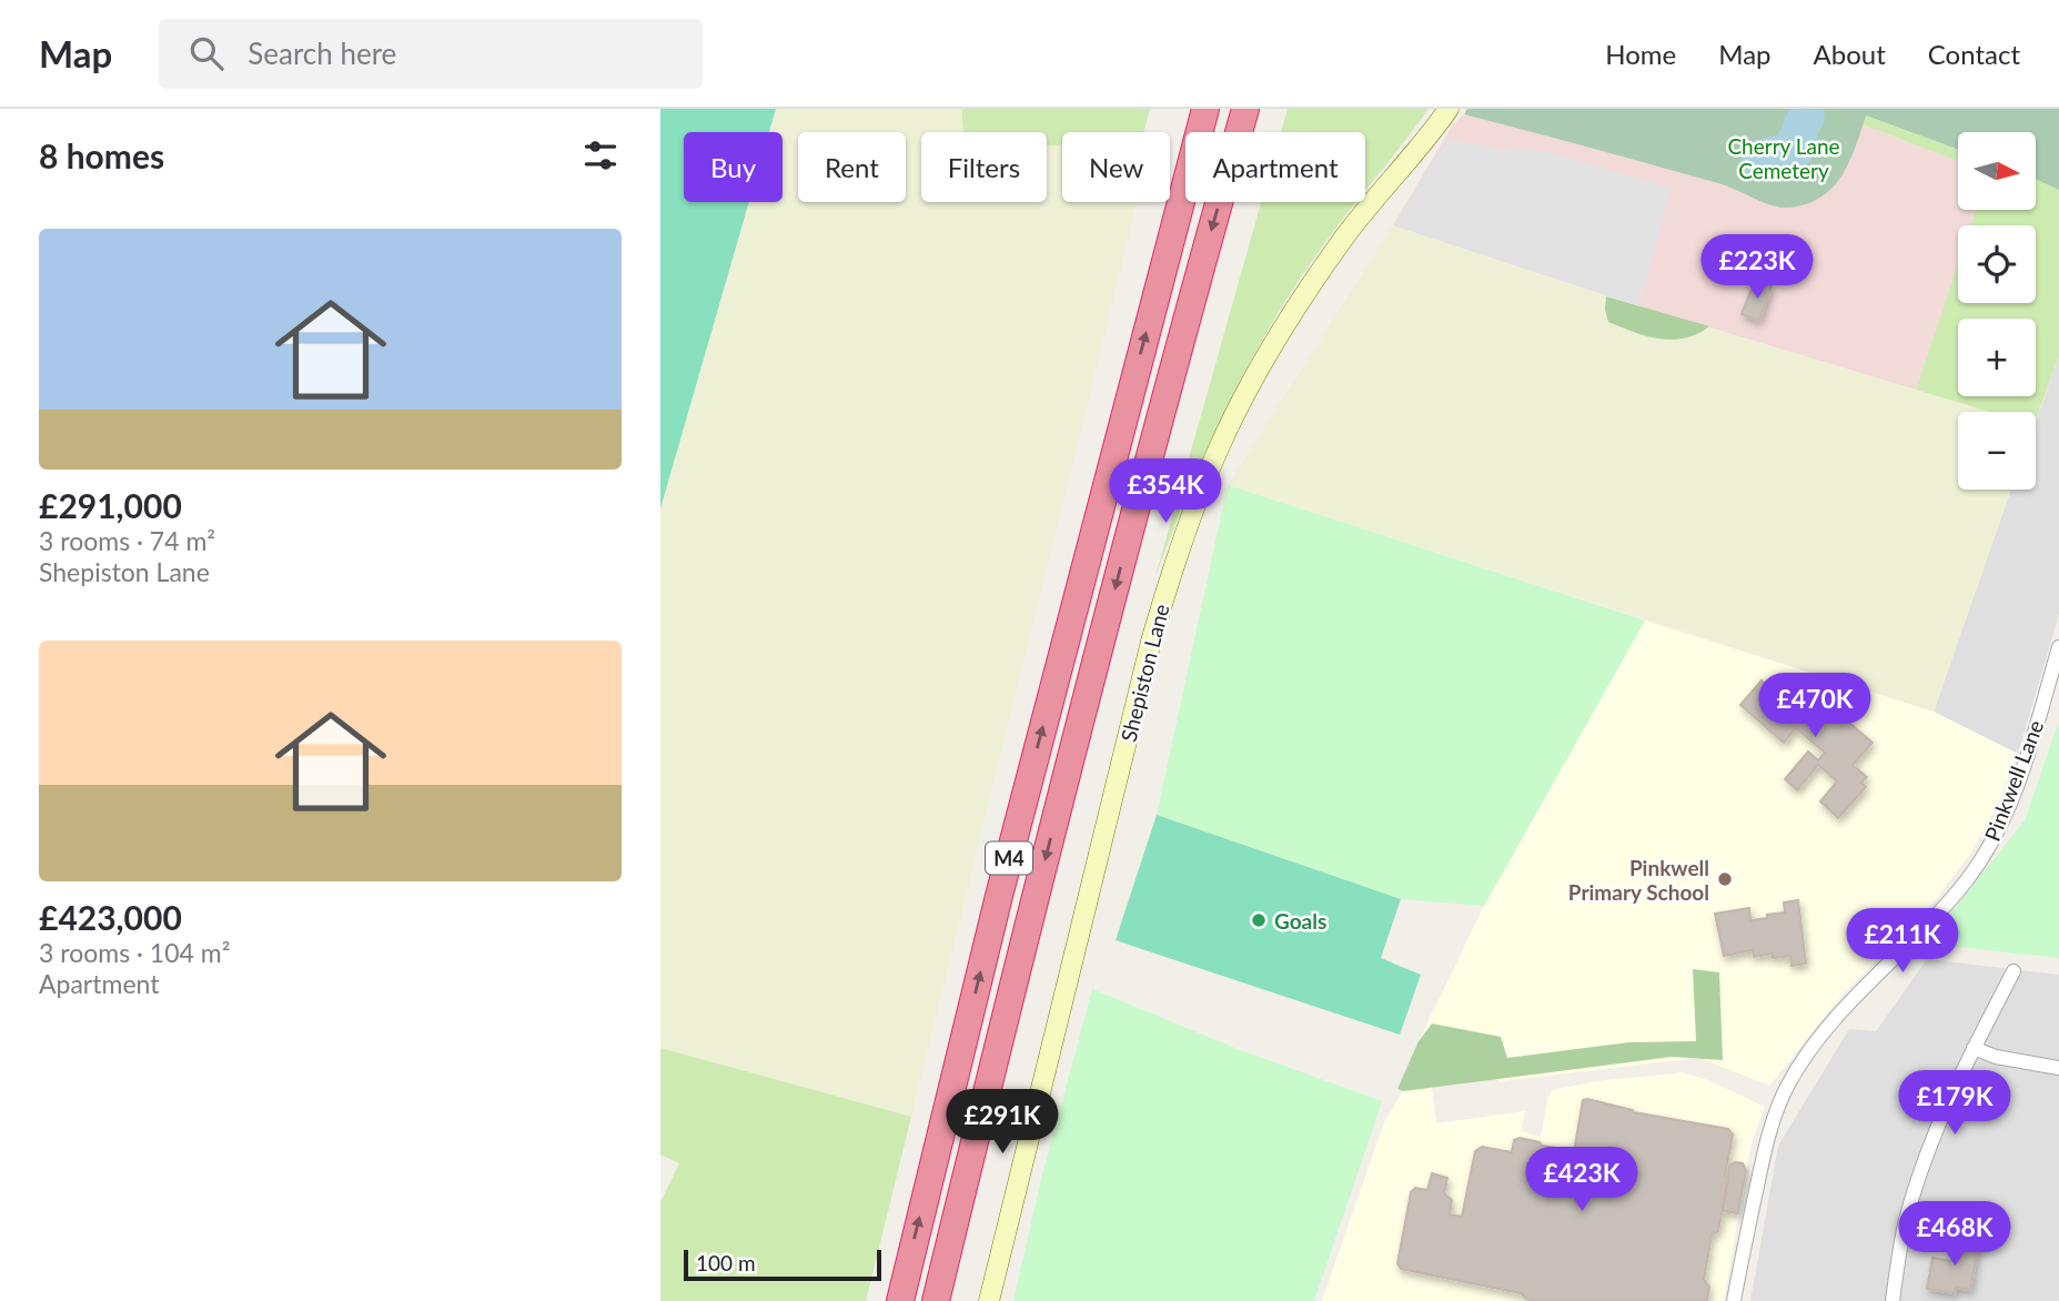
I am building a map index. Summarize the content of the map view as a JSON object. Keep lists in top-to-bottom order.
{
  "streets": {
    "highway": ["M4"],
    "street": ["Shepiston Lane", "Pinkwell Lane"]
  },
  "parks": ["Cherry Lane Cemetery"],
  "places": ["Pinkwell Primary School", "Goals"],
  "scale_bar": "100 m",
  "north": "right",
  "page": {
    "header": "Map",
    "search": "Search here",
    "nav": [
      "Home",
      "Map",
      "About",
      "Contact"
    ],
    "heading": "8 homes",
    "map_buttons": ["+", "−"],
    "chip": [
      "Buy",
      "Rent",
      "Filters",
      "New",
      "Apartment"
    ],
    "list": [
      {
        "name": "£291,000",
        "note": "3 rooms · 74 m² · Shepiston Lane"
      },
      {
        "name": "£423,000",
        "note": "3 rooms · 104 m² · Apartment"
      }
    ],
    "price": [
      "£223K",
      "£354K",
      "£470K",
      "£211K",
      "£179K",
      "£291K",
      "£423K",
      "£468K"
    ],
    "scale": "100 m"
  }
}
